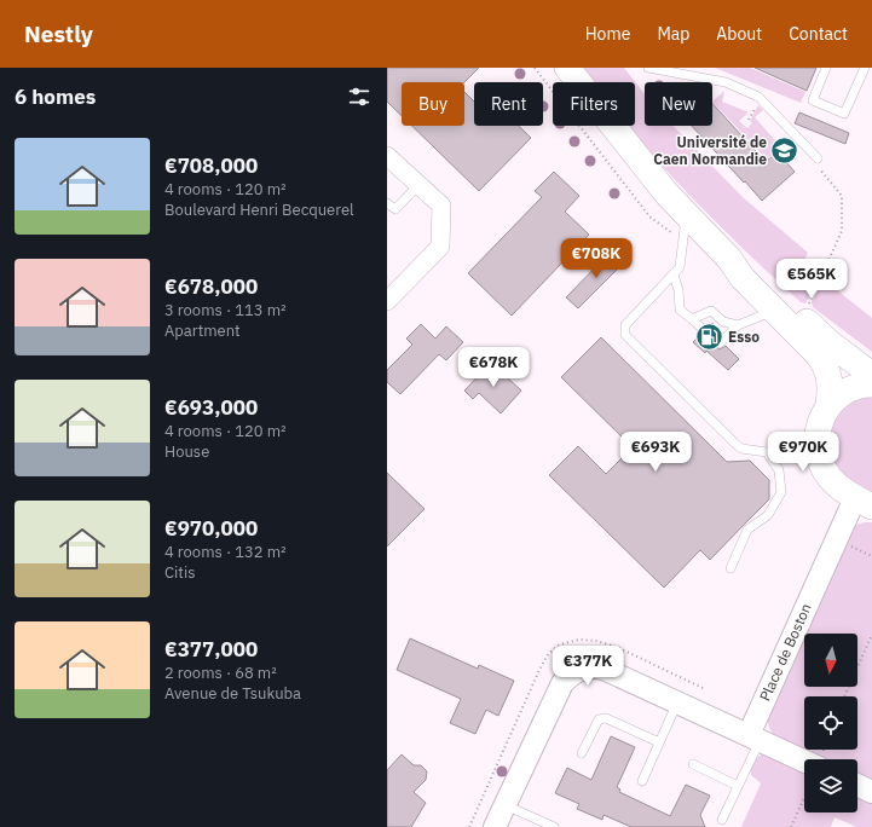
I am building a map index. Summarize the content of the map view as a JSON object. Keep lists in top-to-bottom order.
{
  "streets": {
    "street": ["Place de Boston"]
  },
  "places": {
    "school or university": ["Université de Caen Normandie"],
    "fuel station": ["Esso"]
  },
  "north": "bottom",
  "page": {
    "header": "Nestly",
    "nav": [
      "Home",
      "Map",
      "About",
      "Contact"
    ],
    "heading": "6 homes",
    "chip": [
      "Buy",
      "Rent",
      "Filters",
      "New"
    ],
    "list": [
      {
        "name": "€708,000",
        "note": "4 rooms · 120 m² · Boulevard Henri Becquerel"
      },
      {
        "name": "€678,000",
        "note": "3 rooms · 113 m² · Apartment"
      },
      {
        "name": "€693,000",
        "note": "4 rooms · 120 m² · House"
      },
      {
        "name": "€970,000",
        "note": "4 rooms · 132 m² · Citis"
      },
      {
        "name": "€377,000",
        "note": "2 rooms · 68 m² · Avenue de Tsukuba"
      }
    ],
    "price": [
      "€708K",
      "€565K",
      "€678K",
      "€693K",
      "€970K",
      "€377K"
    ]
  }
}
